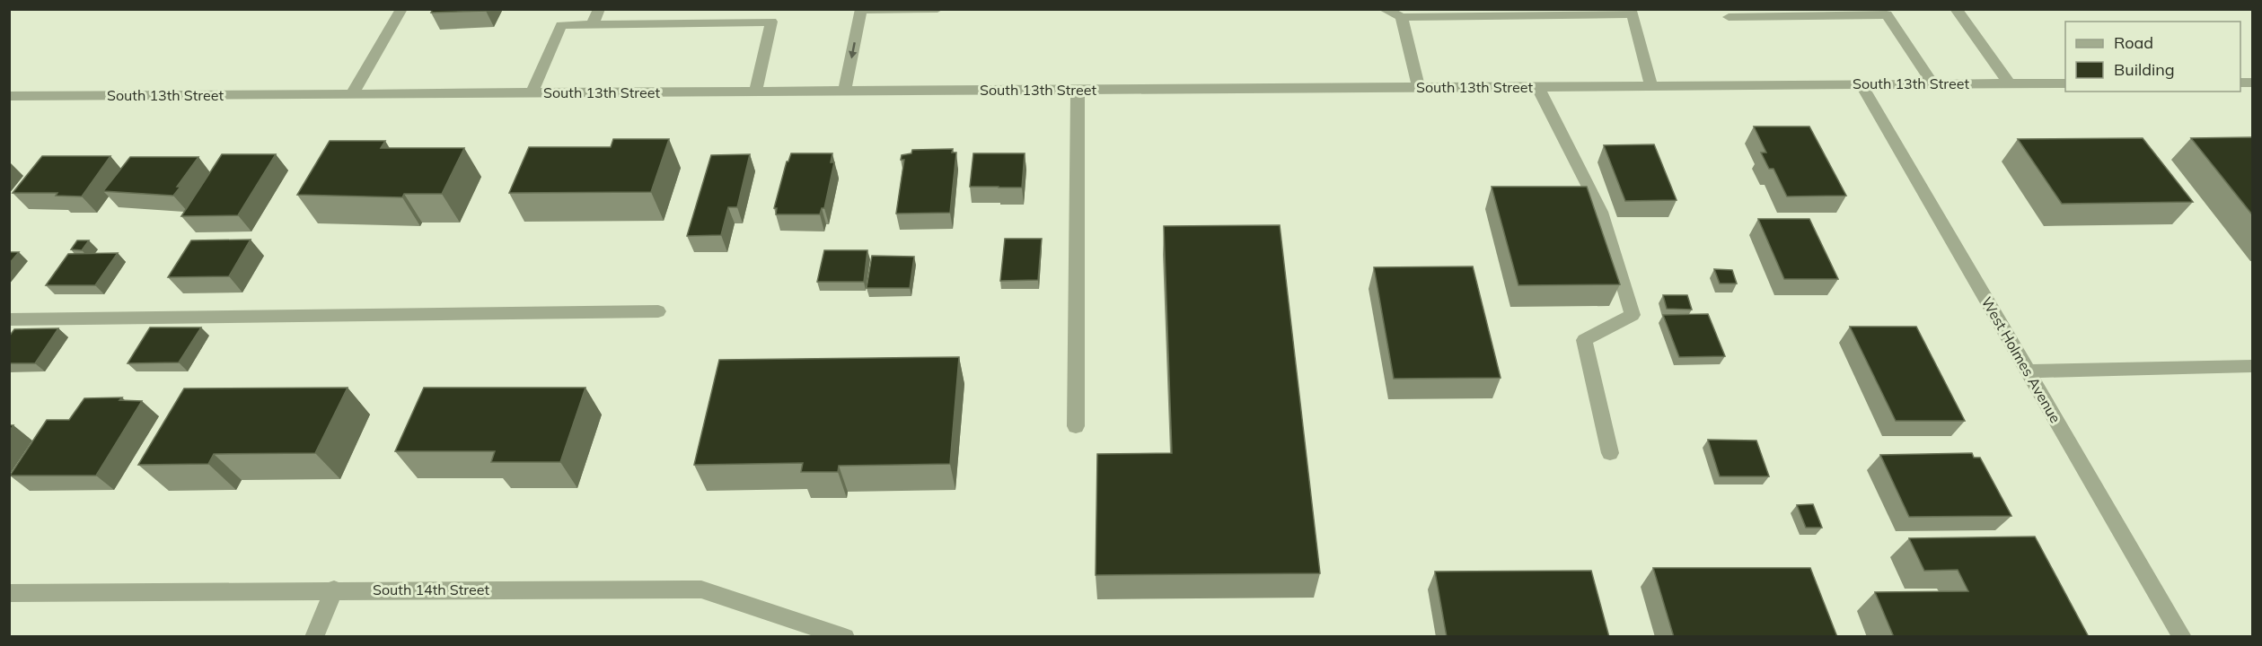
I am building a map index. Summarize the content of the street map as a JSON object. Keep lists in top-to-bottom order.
{
  "streets": {
    "street": ["South 13th Street", "West Holmes Avenue", "South 14th Street"]
  },
  "crossings": [
    ["South 13th Street", "West Holmes Avenue"]
  ],
  "legend": ["Road", "Building"]
}
